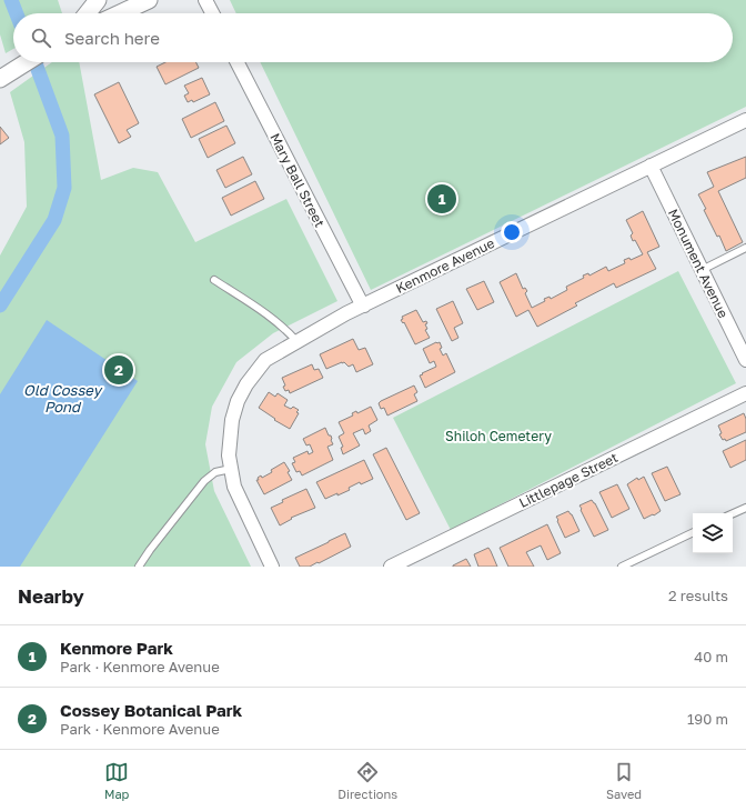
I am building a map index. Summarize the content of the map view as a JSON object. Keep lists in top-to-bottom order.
{
  "streets": {
    "street": [
      "Mary Ball Street",
      "Monument Avenue",
      "Kenmore Avenue",
      "Littlepage Street"
    ]
  },
  "crossings": [
    ["Mary Ball Street", "Kenmore Avenue"],
    ["Monument Avenue", "Kenmore Avenue"]
  ],
  "water": ["Old Cossey Pond"],
  "parks": ["Shiloh Cemetery"],
  "page": {
    "search": "Search here",
    "pins": ["1", "2"],
    "heading": ["Nearby", "2 results"],
    "list": [
      {
        "mark": "1",
        "name": "Kenmore Park",
        "note": "Park · Kenmore Avenue",
        "value": "40 m"
      },
      {
        "mark": "2",
        "name": "Cossey Botanical Park",
        "note": "Park · Kenmore Avenue",
        "value": "190 m"
      }
    ],
    "nav": ["Map", "Directions", "Saved"]
  }
}
